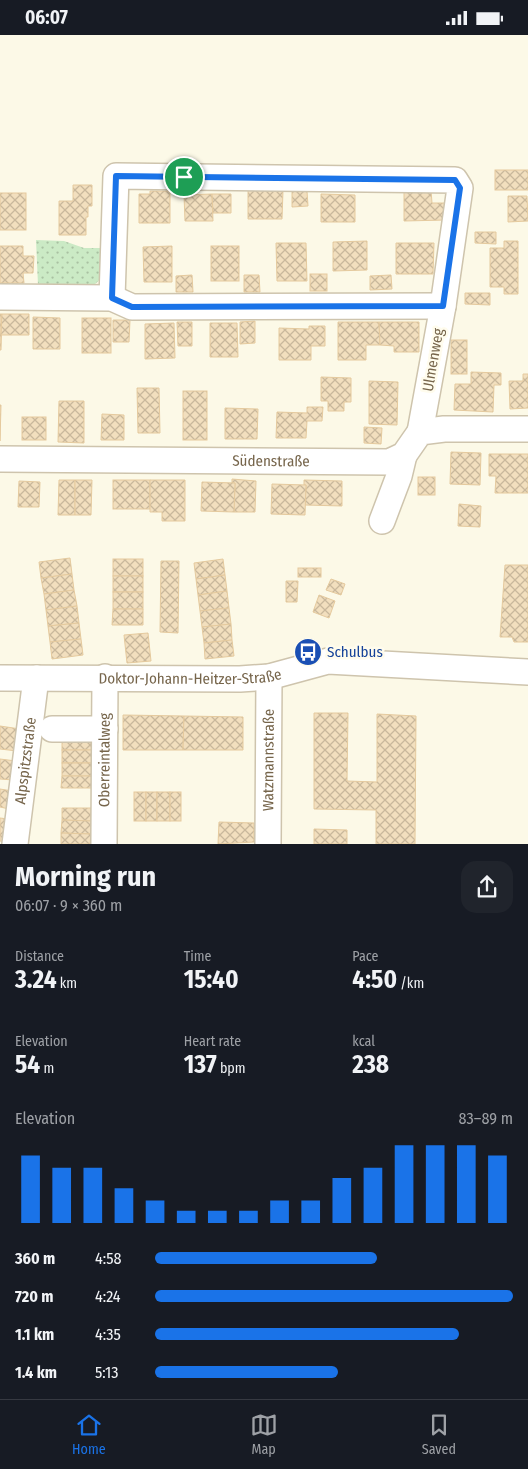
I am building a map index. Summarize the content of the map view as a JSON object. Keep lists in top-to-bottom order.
{
  "streets": {
    "street": [
      "Ulmenweg",
      "Südenstraße",
      "Doktor-Johann-Heitzer-Straße",
      "Alpspitzstraße",
      "Oberreintalweg",
      "Watzmannstraße"
    ]
  },
  "crossings": [
    ["Doktor-Johann-Heitzer-Straße", "Alpspitzstraße"],
    ["Doktor-Johann-Heitzer-Straße", "Oberreintalweg"],
    ["Doktor-Johann-Heitzer-Straße", "Watzmannstraße"]
  ],
  "places": {
    "bus stop": ["Schulbus"]
  },
  "page": {
    "status": "06:07",
    "heading": ["Morning run", "06:07 · 9 × 360 m"],
    "stats": [
      ["Distance", "3.24 km"],
      ["Time", "15:40"],
      ["Pace", "4:50 /km"],
      ["Elevation", "54 m"],
      ["Heart rate", "137 bpm"],
      ["kcal", "238"]
    ],
    "chart": ["Elevation", "83–89 m"],
    "list": [
      {
        "name": "360 m",
        "note": "4:58"
      },
      {
        "name": "720 m",
        "note": "4:24"
      },
      {
        "name": "1.1 km",
        "note": "4:35"
      },
      {
        "name": "1.4 km",
        "note": "5:13"
      }
    ],
    "tabs": ["Home", "Map", "Saved"]
  }
}
